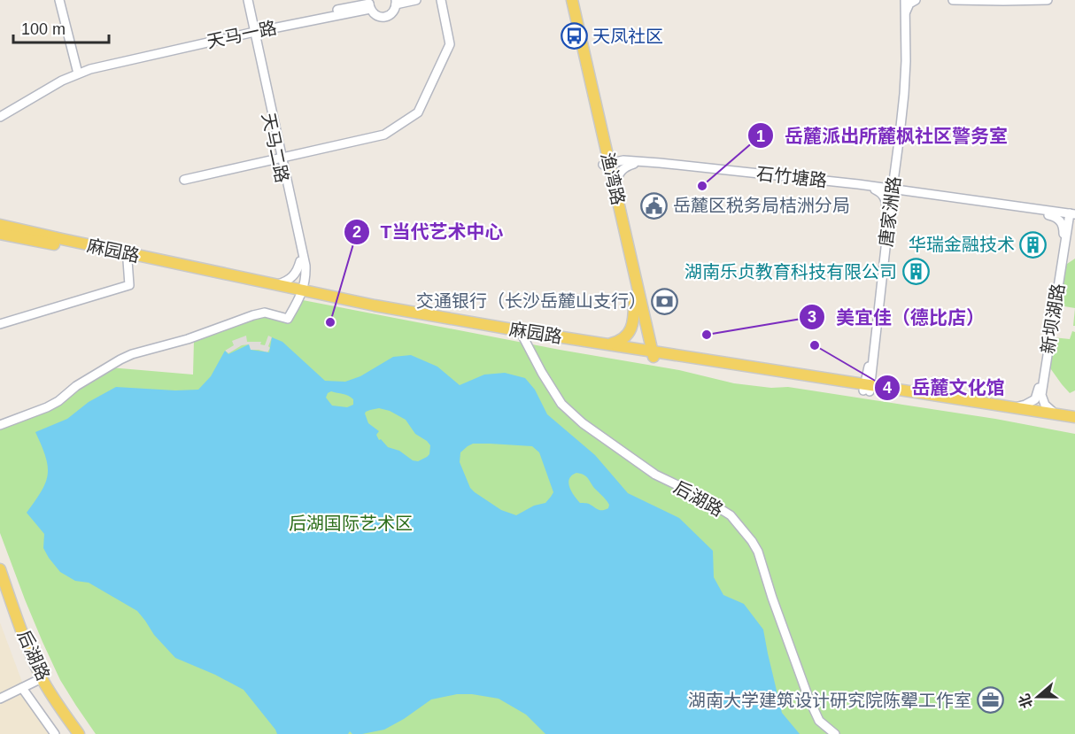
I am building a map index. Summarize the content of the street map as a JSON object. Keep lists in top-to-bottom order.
{
  "streets": {
    "main road": ["渔湾路", "麻园路", "后湖路"],
    "street": [
      "天马一路",
      "天马二路",
      "石竹塘路",
      "唐家洲路",
      "新坝湖路"
    ]
  },
  "crossings": [
    ["天马一路", "天马二路"],
    ["石竹塘路", "渔湾路"],
    ["石竹塘路", "唐家洲路"],
    ["石竹塘路", "新坝湖路"],
    ["渔湾路", "麻园路"],
    ["唐家洲路", "麻园路"],
    ["麻园路", "新坝湖路"],
    ["麻园路", "后湖路"]
  ],
  "parks": ["后湖国际艺术区"],
  "places": {
    "bus stop": ["天凤社区"],
    "other": [
      "岳麓派出所麓枫社区警务室",
      "T当代艺术中心",
      "美宜佳（德比店）",
      "岳麓文化馆"
    ],
    "public building": ["岳麓区税务局桔洲分局"],
    "building": ["华瑞金融技术", "湖南乐贞教育科技有限公司"],
    "bank": ["交通银行（长沙岳麓山支行）"],
    "office": ["湖南大学建筑设计研究院陈翚工作室"]
  },
  "scale_bar": "100 m",
  "north": "left"
}
